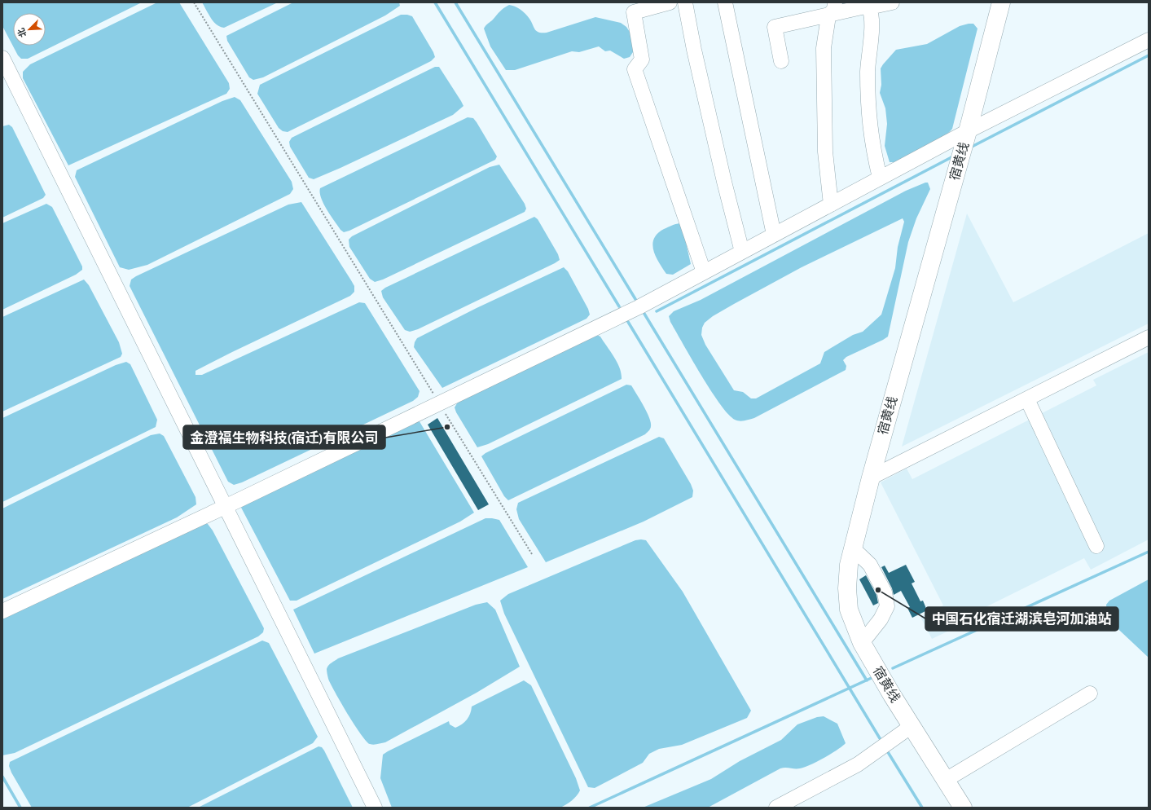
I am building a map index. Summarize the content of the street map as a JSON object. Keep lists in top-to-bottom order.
{
  "streets": {
    "main road": ["宿黄线"]
  },
  "places": ["金澄福生物科技(宿迁)有限公司", "中国石化宿迁湖滨皂河加油站"],
  "north": "bottom left"
}
